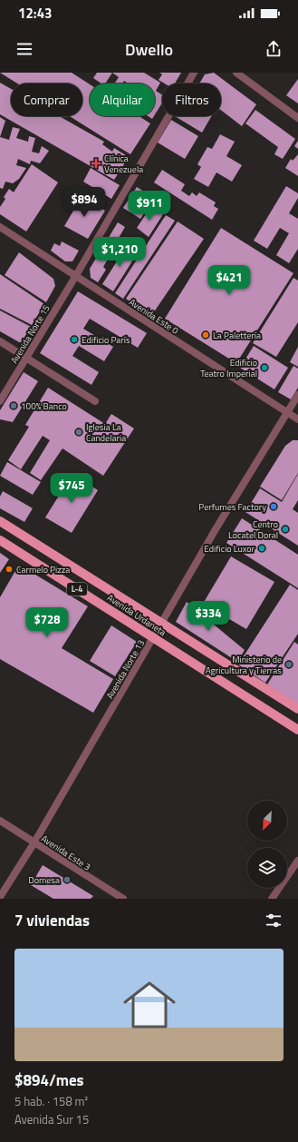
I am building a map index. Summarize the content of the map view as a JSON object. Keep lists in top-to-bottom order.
{
  "streets": {
    "main road": ["L-4", "Avenida Urdaneta"],
    "street": [
      "Avenida Este 0",
      "Avenida Norte 15",
      "Avenida Norte 13",
      "Avenida Este 3"
    ]
  },
  "crossings": [
    ["Avenida Este 0", "Avenida Norte 15"],
    ["Avenida Este 0", "Avenida Norte 13"],
    ["Avenida Urdaneta", "Avenida Norte 13"],
    ["Avenida Norte 13", "Avenida Este 3"]
  ],
  "places": {
    "health": ["Clínica Venezuela"],
    "other": [
      "La Palettería",
      "Edificio París",
      "Edificio Teatro Imperial",
      "100% Banco",
      "Iglesia La Candelaria",
      "Perfumes Factory",
      "Centro Locatel Doral",
      "Edificio Luxor",
      "Carmelo Pizza",
      "Ministerio de Agricultura y Tierras",
      "Domesa"
    ]
  },
  "north": "bottom left",
  "page": {
    "status": "12:43",
    "header": "Dwello",
    "chip": ["Comprar", "Alquilar", "Filtros"],
    "price": [
      "$894",
      "$911",
      "$1,210",
      "$421",
      "$745",
      "$334",
      "$728"
    ],
    "heading": "7 viviendas",
    "list": [
      {
        "name": "$894/mes",
        "note": "5 hab. · 158 m² · Avenida Sur 15"
      }
    ]
  }
}
